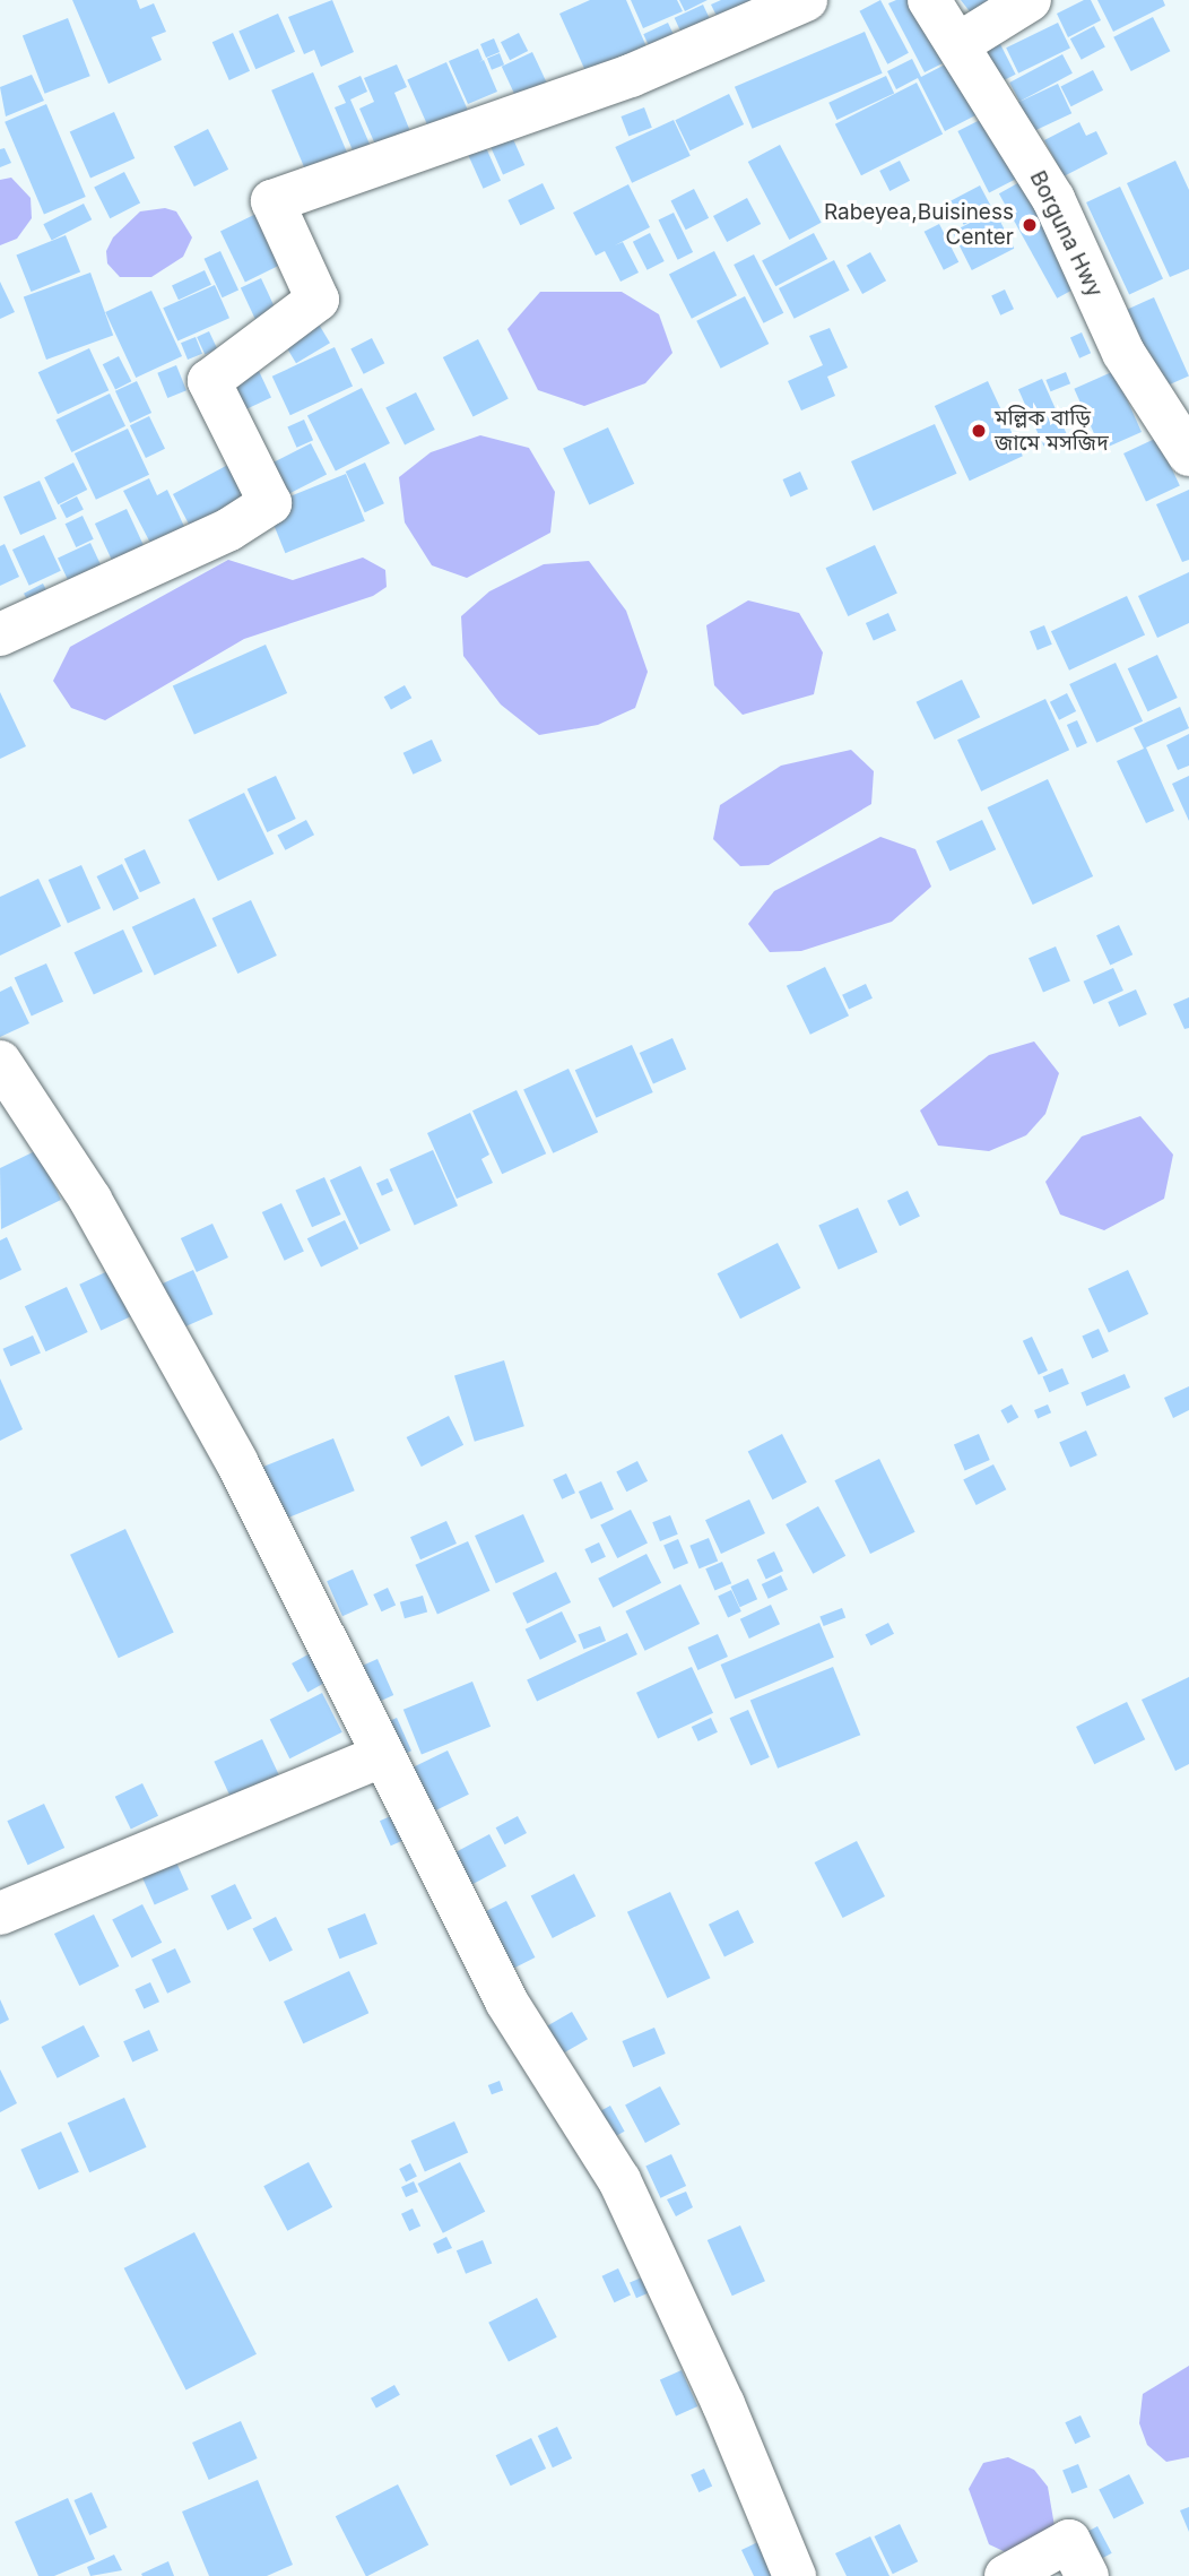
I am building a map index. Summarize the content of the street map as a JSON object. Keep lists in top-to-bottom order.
{
  "streets": {
    "street": ["Borguna Hwy"]
  },
  "places": ["Rabeyea,Buisiness Center", "মল্লিক বাড়ি জামে মসজিদ"]
}
